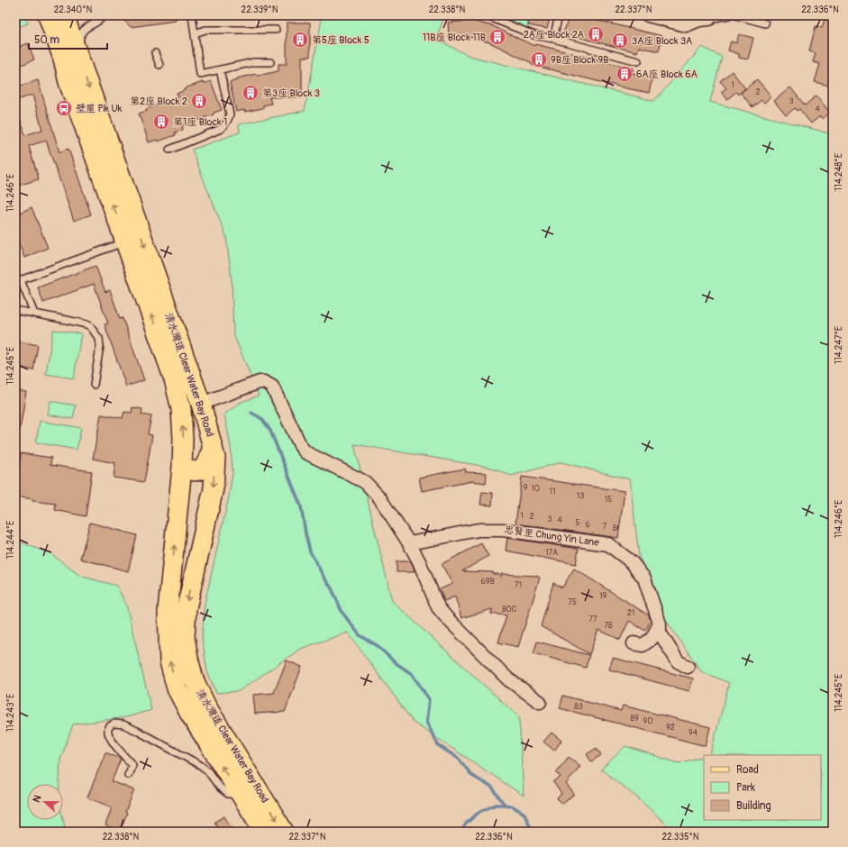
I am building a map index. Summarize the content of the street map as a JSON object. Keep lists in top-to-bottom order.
{
  "streets": {
    "main road": ["清水灣道 Clear Water Bay Road"],
    "street": ["忠賢里 Chung Yin Lane"]
  },
  "places": {
    "building": [
      "2A座 Block 2A",
      "11B座 Block 11B",
      "第5座 Block 5",
      "3A座 Block 3A",
      "9B座 Block 9B",
      "6A座 Block 6A",
      "第3座 Block 3",
      "第2座 Block 2",
      "第1座 Block 1"
    ],
    "bus stop": ["壁屋 Pik Uk"]
  },
  "house_numbers": [
    "1",
    "2",
    "3",
    "4",
    "9",
    "10",
    "11",
    "13",
    "15",
    "1",
    "2",
    "3",
    "4",
    "5",
    "6",
    "7",
    "8",
    "17A",
    "69B",
    "71",
    "19",
    "75",
    "80C",
    "21",
    "77",
    "78",
    "83",
    "89",
    "90",
    "92",
    "94"
  ],
  "legend": ["Road", "Park", "Building"],
  "scale_bar": "50 m",
  "north": "left",
  "coordinates": [
    "22.340°N",
    "22.339°N",
    "22.338°N",
    "22.337°N",
    "22.336°N",
    "114.248°E",
    "114.246°E",
    "114.247°E",
    "114.245°E",
    "114.244°E",
    "114.243°E",
    "22.335°N"
  ]
}
